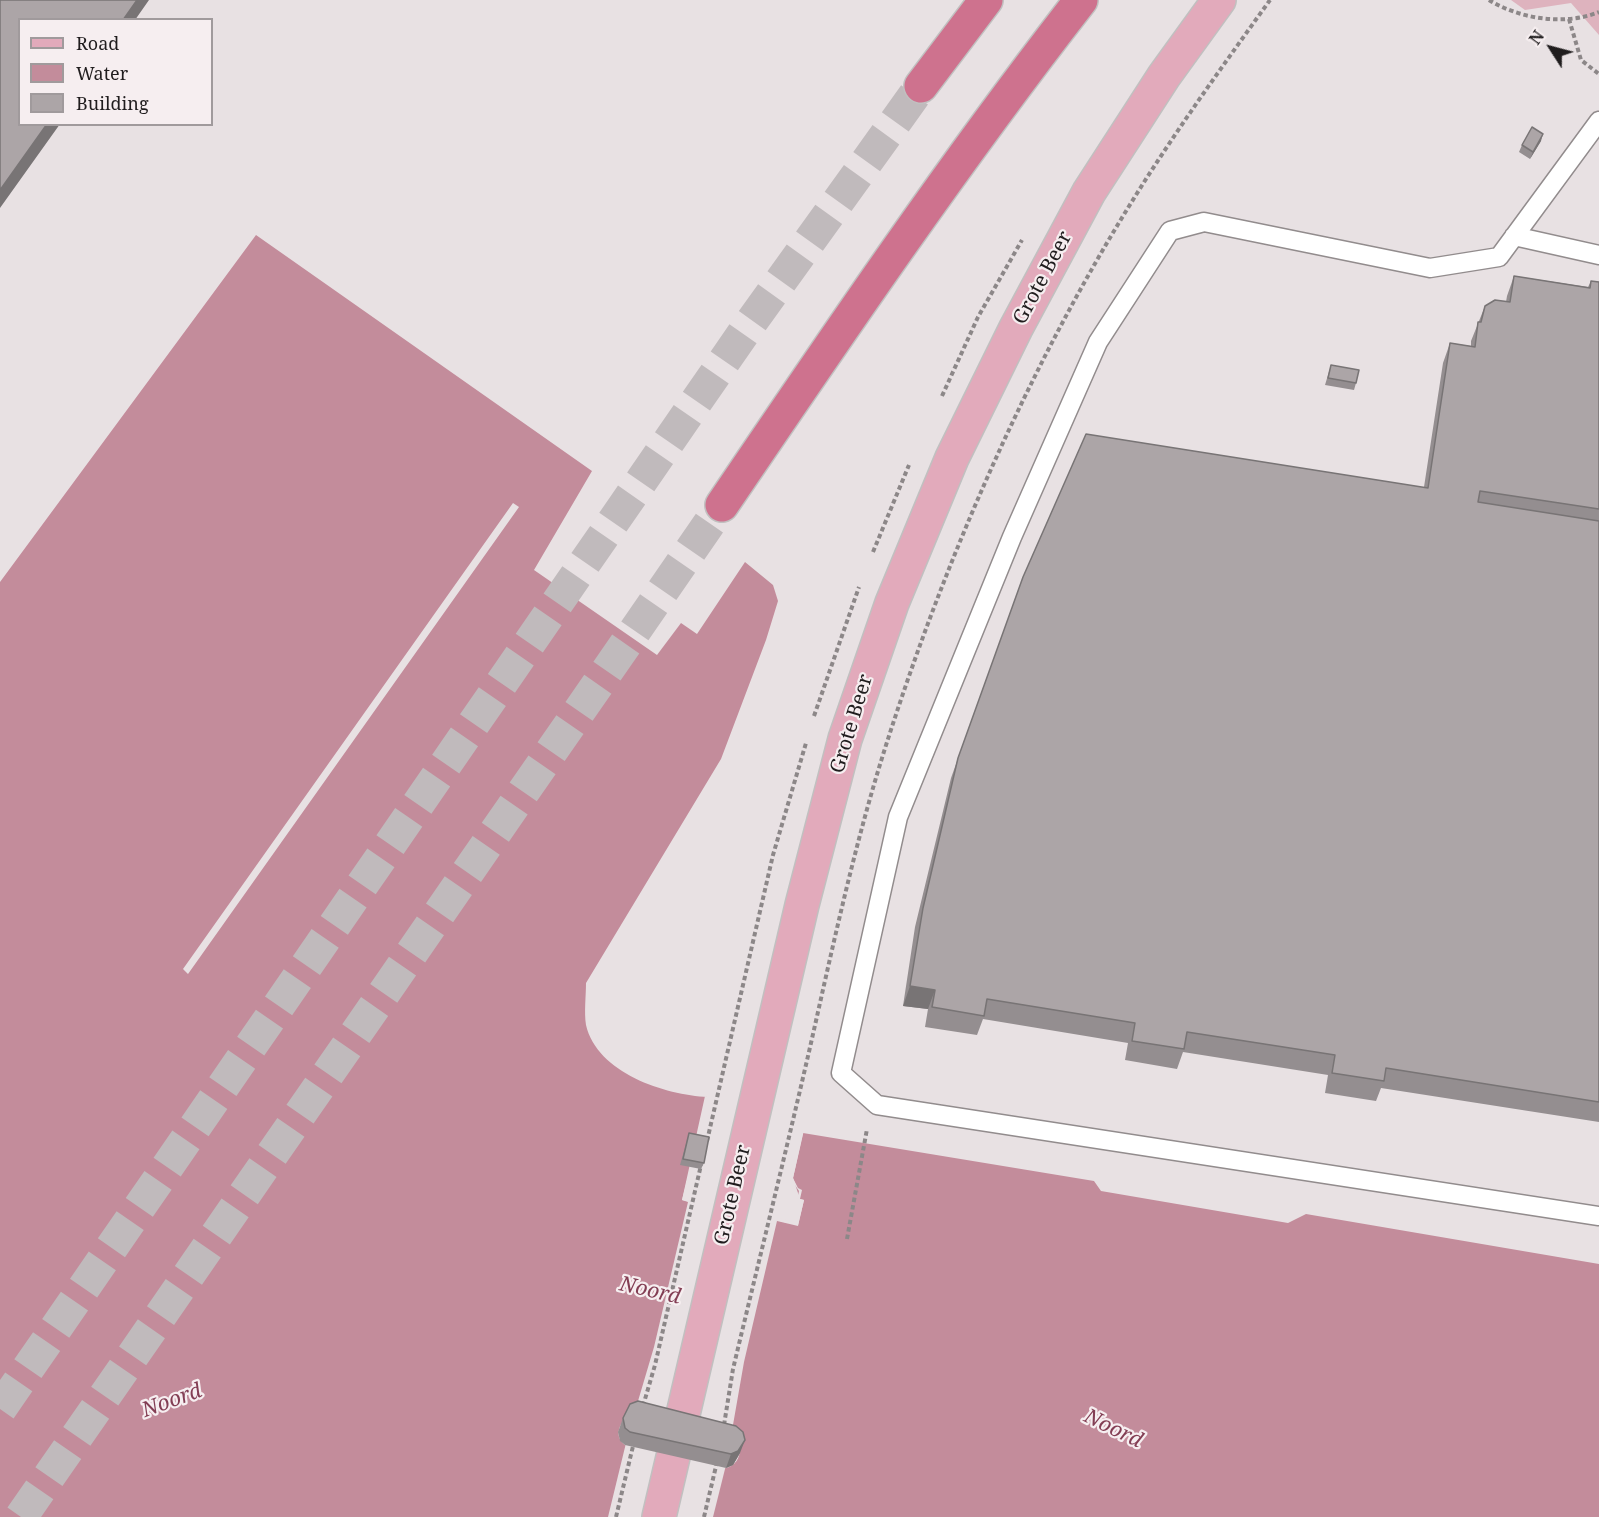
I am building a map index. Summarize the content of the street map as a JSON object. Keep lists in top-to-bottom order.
{
  "streets": {
    "main road": ["Grote Beer"]
  },
  "water": ["Noord"],
  "legend": ["Road", "Water", "Building"],
  "north": "top left"
}
